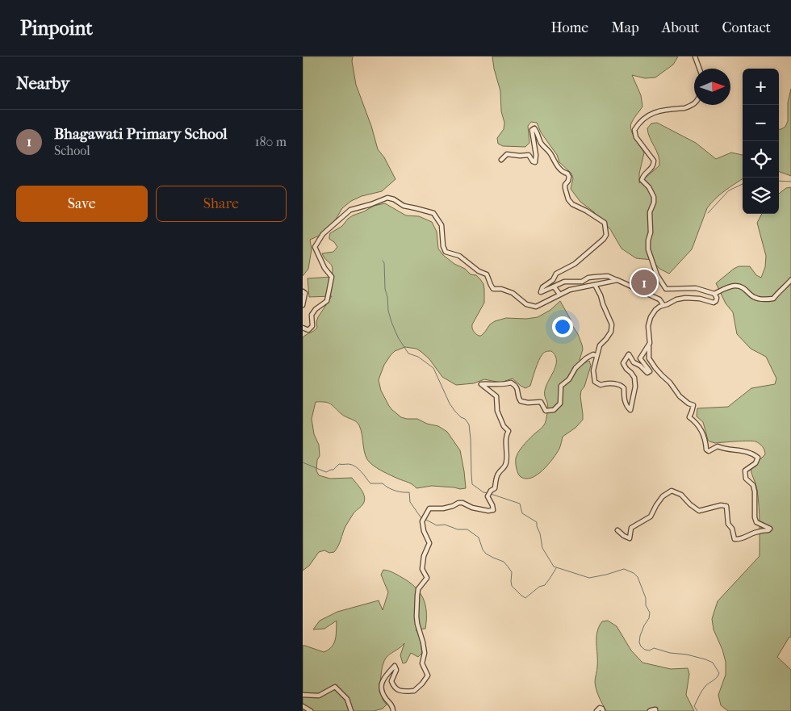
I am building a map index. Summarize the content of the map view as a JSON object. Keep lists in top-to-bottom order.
{
  "north": "right",
  "page": {
    "header": "Pinpoint",
    "nav": [
      "Home",
      "Map",
      "About",
      "Contact"
    ],
    "heading": "Nearby",
    "map_buttons": ["+", "−"],
    "list": [
      {
        "mark": "1",
        "name": "Bhagawati Primary School",
        "note": "School",
        "value": "180 m"
      }
    ],
    "buttons": ["Save", "Share"],
    "pins": "1"
  }
}
